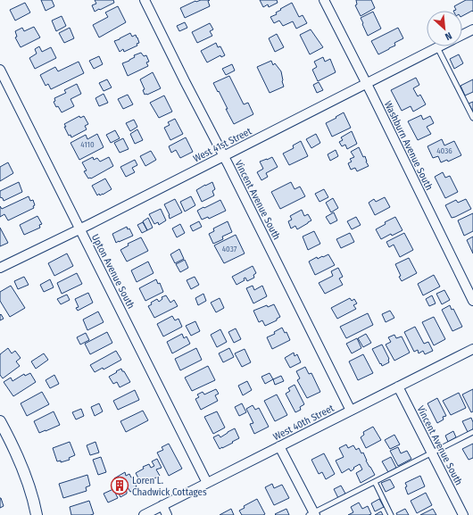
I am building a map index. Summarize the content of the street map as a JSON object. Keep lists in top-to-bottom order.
{
  "streets": {
    "street": [
      "West 41st Street",
      "Washburn Avenue South",
      "Vincent Avenue South",
      "Upton Avenue South",
      "West 40th Street"
    ]
  },
  "crossings": [
    ["West 41st Street", "Washburn Avenue South"],
    ["West 41st Street", "Vincent Avenue South"],
    ["West 41st Street", "Upton Avenue South"],
    ["Vincent Avenue South", "West 40th Street"],
    ["Upton Avenue South", "West 40th Street"]
  ],
  "places": {
    "building": ["Loren L. Chadwick Cottages"]
  },
  "house_numbers": ["4110", "4036", "4037"],
  "north": "bottom right"
}
